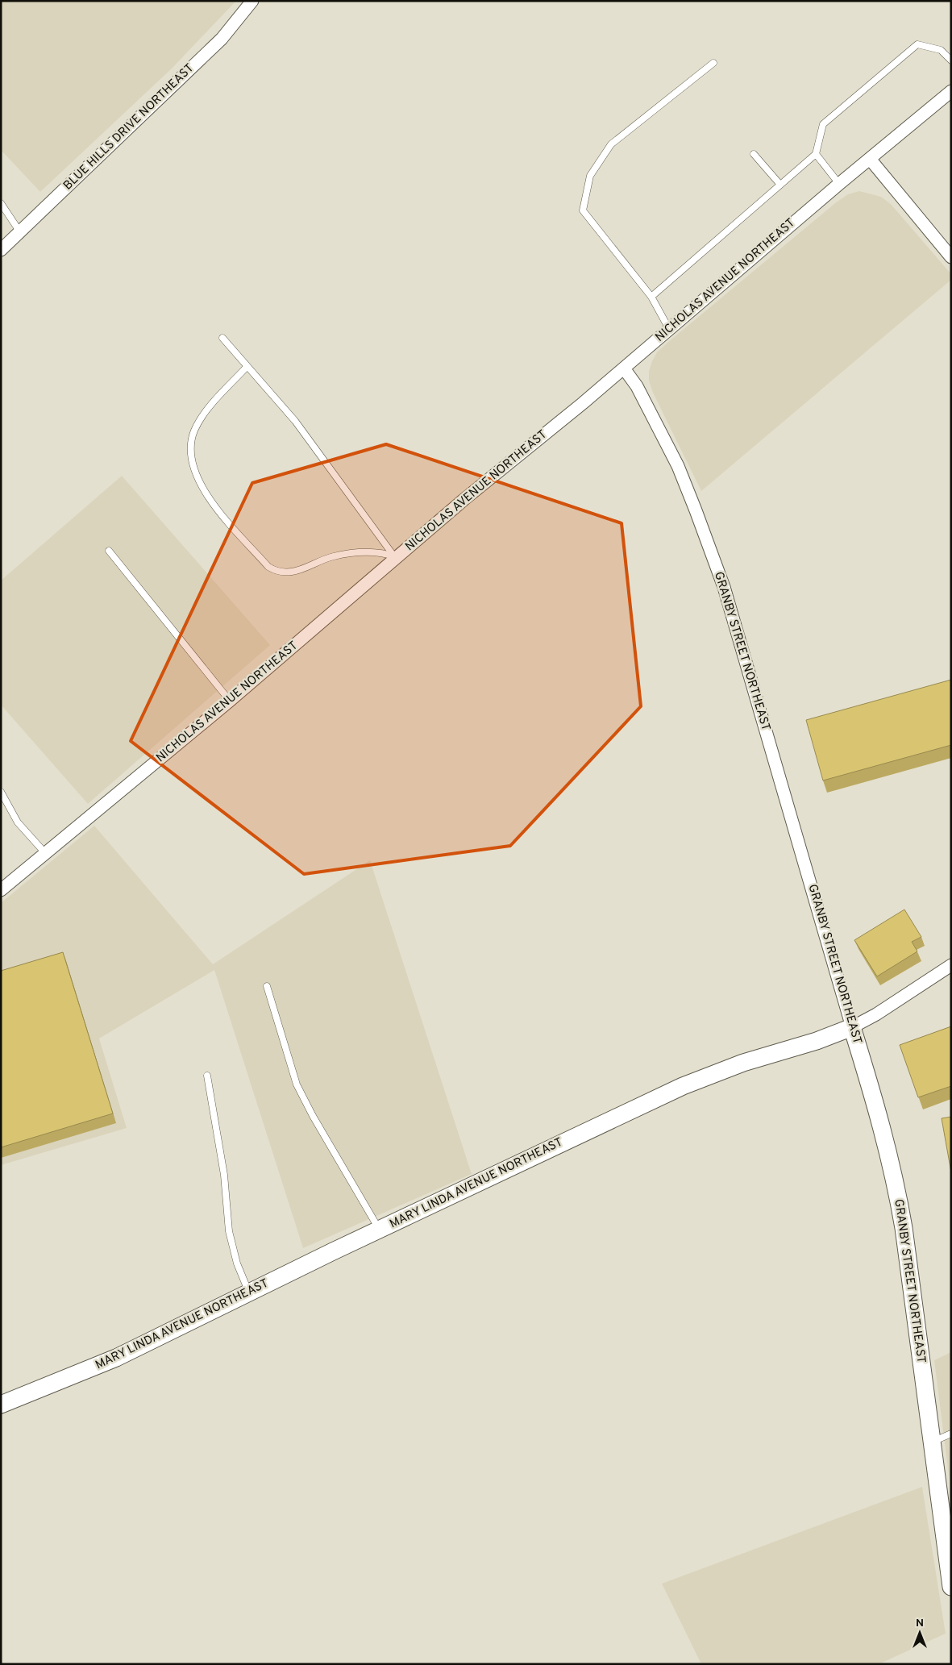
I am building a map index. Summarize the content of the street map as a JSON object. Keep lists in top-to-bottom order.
{
  "streets": {
    "street": [
      "BLUE HILLS DRIVE NORTHEAST",
      "NICHOLAS AVENUE NORTHEAST",
      "GRANBY STREET NORTHEAST",
      "MARY LINDA AVENUE NORTHEAST"
    ]
  },
  "crossings": [
    ["NICHOLAS AVENUE NORTHEAST", "GRANBY STREET NORTHEAST"],
    ["GRANBY STREET NORTHEAST", "MARY LINDA AVENUE NORTHEAST"]
  ],
  "north": "top"
}
